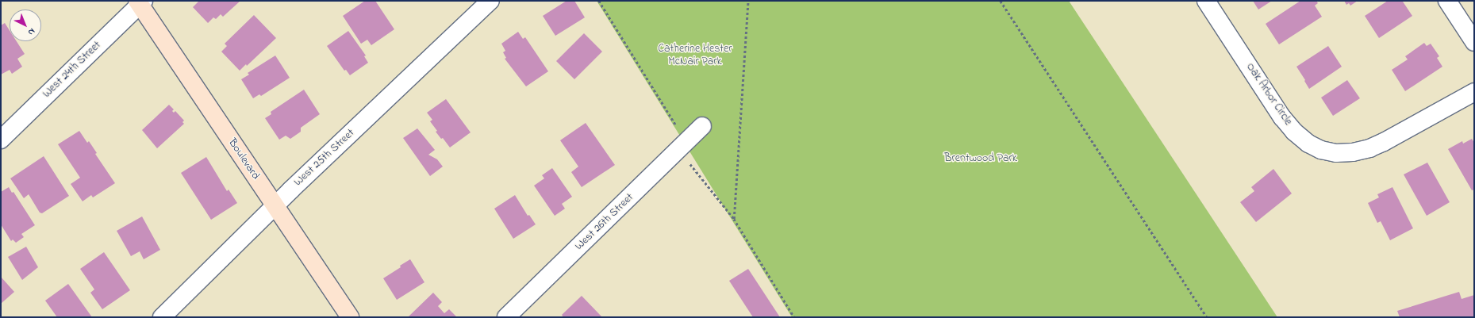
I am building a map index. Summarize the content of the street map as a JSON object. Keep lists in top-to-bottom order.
{
  "streets": {
    "main road": ["Boulevard"],
    "street": [
      "West 24th Street",
      "Oak Arbor Circle",
      "West 25th Street",
      "West 26th Street"
    ]
  },
  "crossings": [
    ["West 24th Street", "Boulevard"],
    ["West 25th Street", "Boulevard"]
  ],
  "parks": ["Catherine Hester McNair Park", "Brentwood Park"],
  "north": "bottom right"
}
